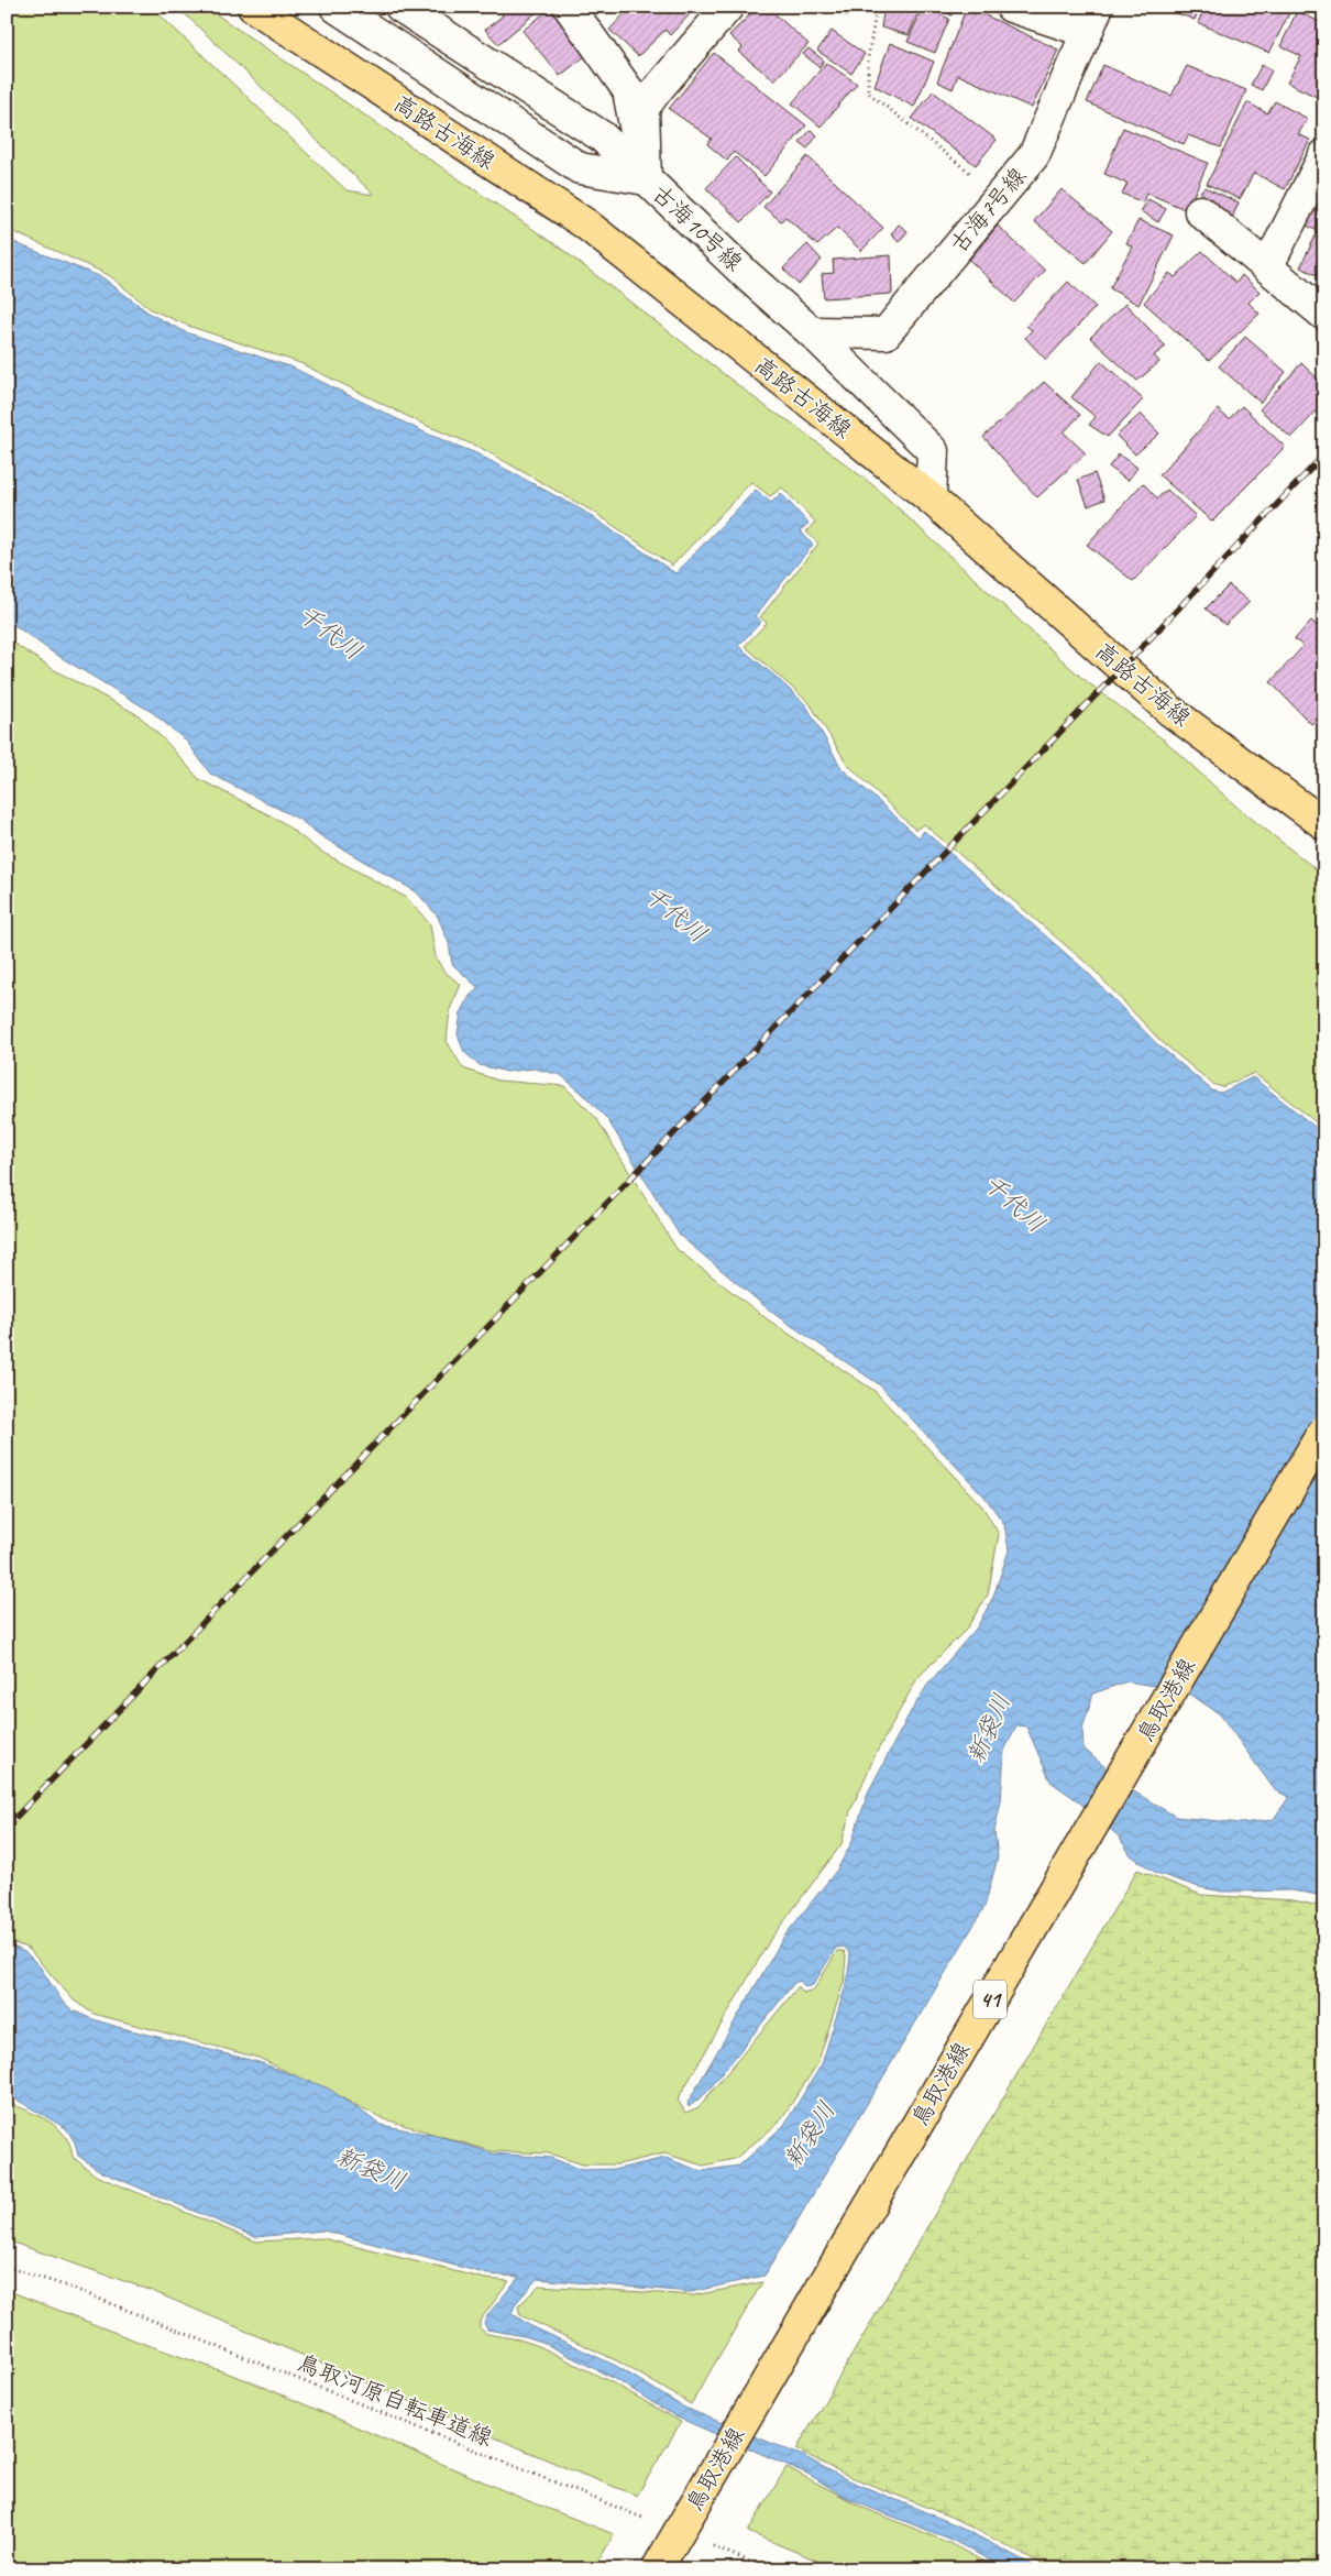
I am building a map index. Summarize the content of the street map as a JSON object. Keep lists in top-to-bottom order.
{
  "streets": {
    "main road": ["高路古海線", "鳥取港線", "41"],
    "street": ["古海7号線", "古海10号線"],
    "path": ["鳥取河原自転車道線"]
  },
  "crossings": [
    ["高路古海線", "古海10号線"],
    ["古海7号線", "古海10号線"]
  ],
  "water": ["千代川", "新袋川"]
}
